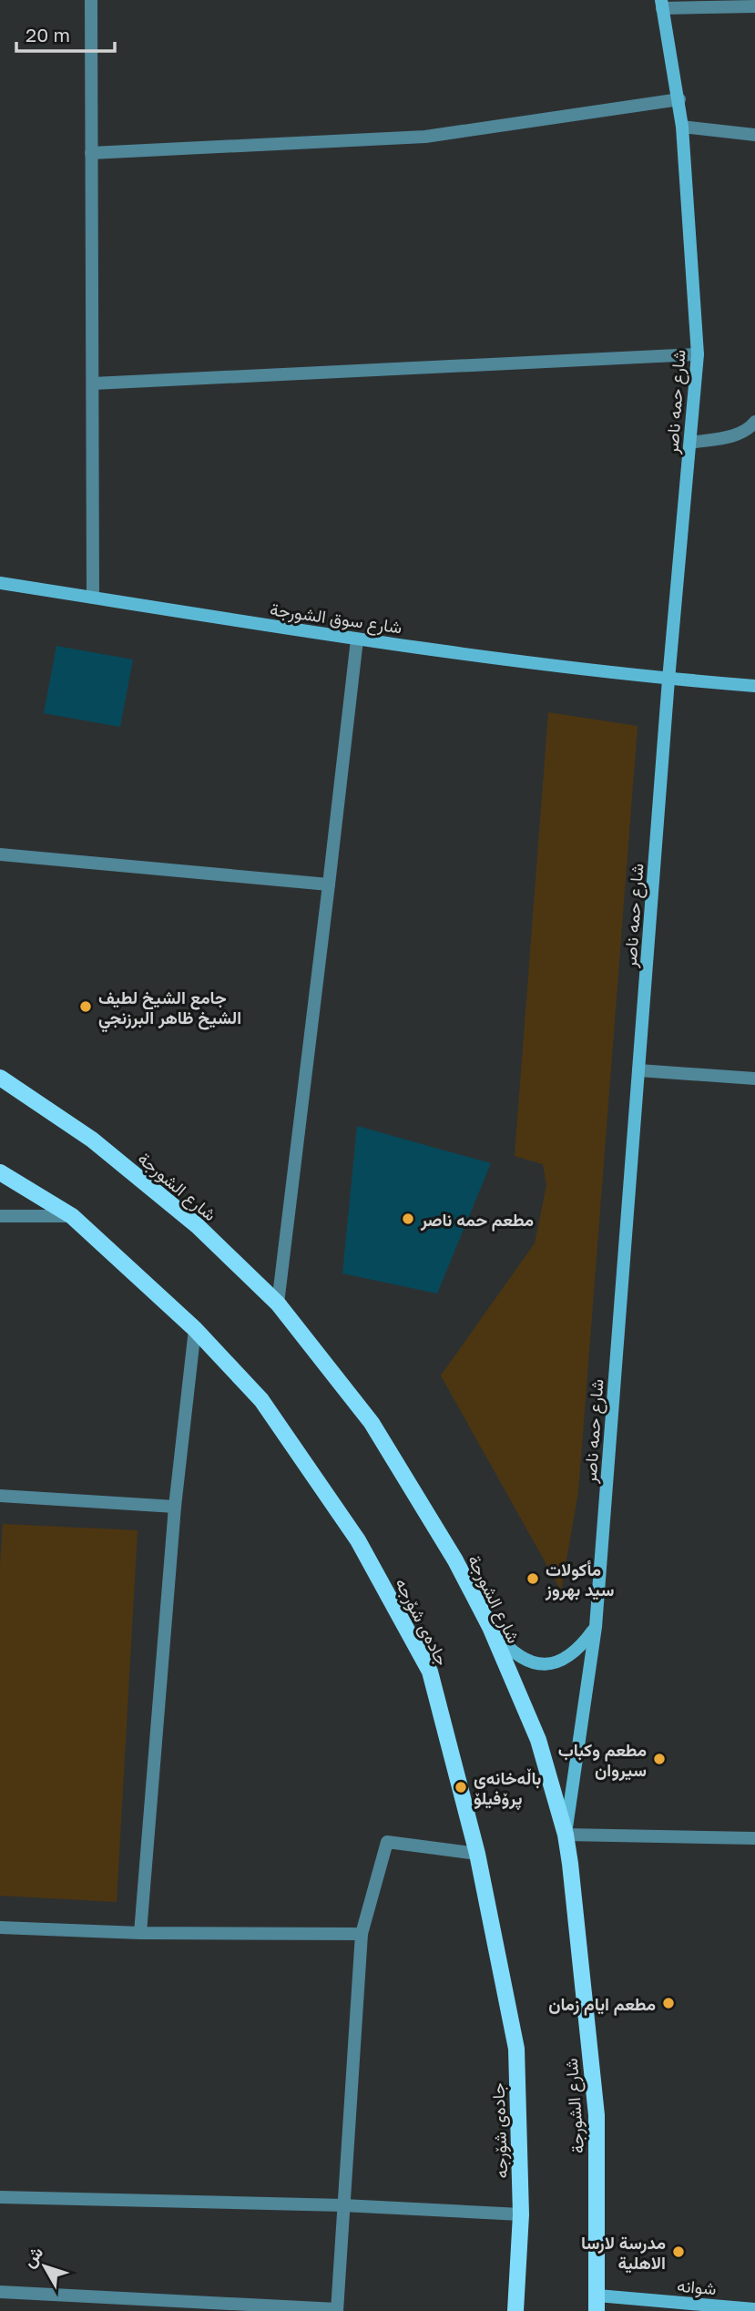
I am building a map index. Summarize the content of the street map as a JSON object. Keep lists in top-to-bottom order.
{
  "streets": {
    "main road": ["شارع الشورجة", "جادەی شۆرجە"],
    "street": ["شارع حمه ناصر", "شارع سوق الشورجة", "شوانە"]
  },
  "crossings": [
    ["شارع حمه ناصر", "شارع سوق الشورجة"],
    ["شارع حمه ناصر", "شارع الشورجة"],
    ["شارع الشورجة", "شوانە"]
  ],
  "places": [
    "جامع الشيخ لطيف الشيخ ظاهر البرزنجي",
    "مطعم حمه ناصر",
    "مأكولات سيد بهروز",
    "مطعم وكباب سيروان",
    "باڵەخانەی پرۆفیلۆ",
    "مطعم ايام زمان",
    "مدرسة لارسا الاهلية"
  ],
  "scale_bar": "20 m",
  "north": "top left"
}
